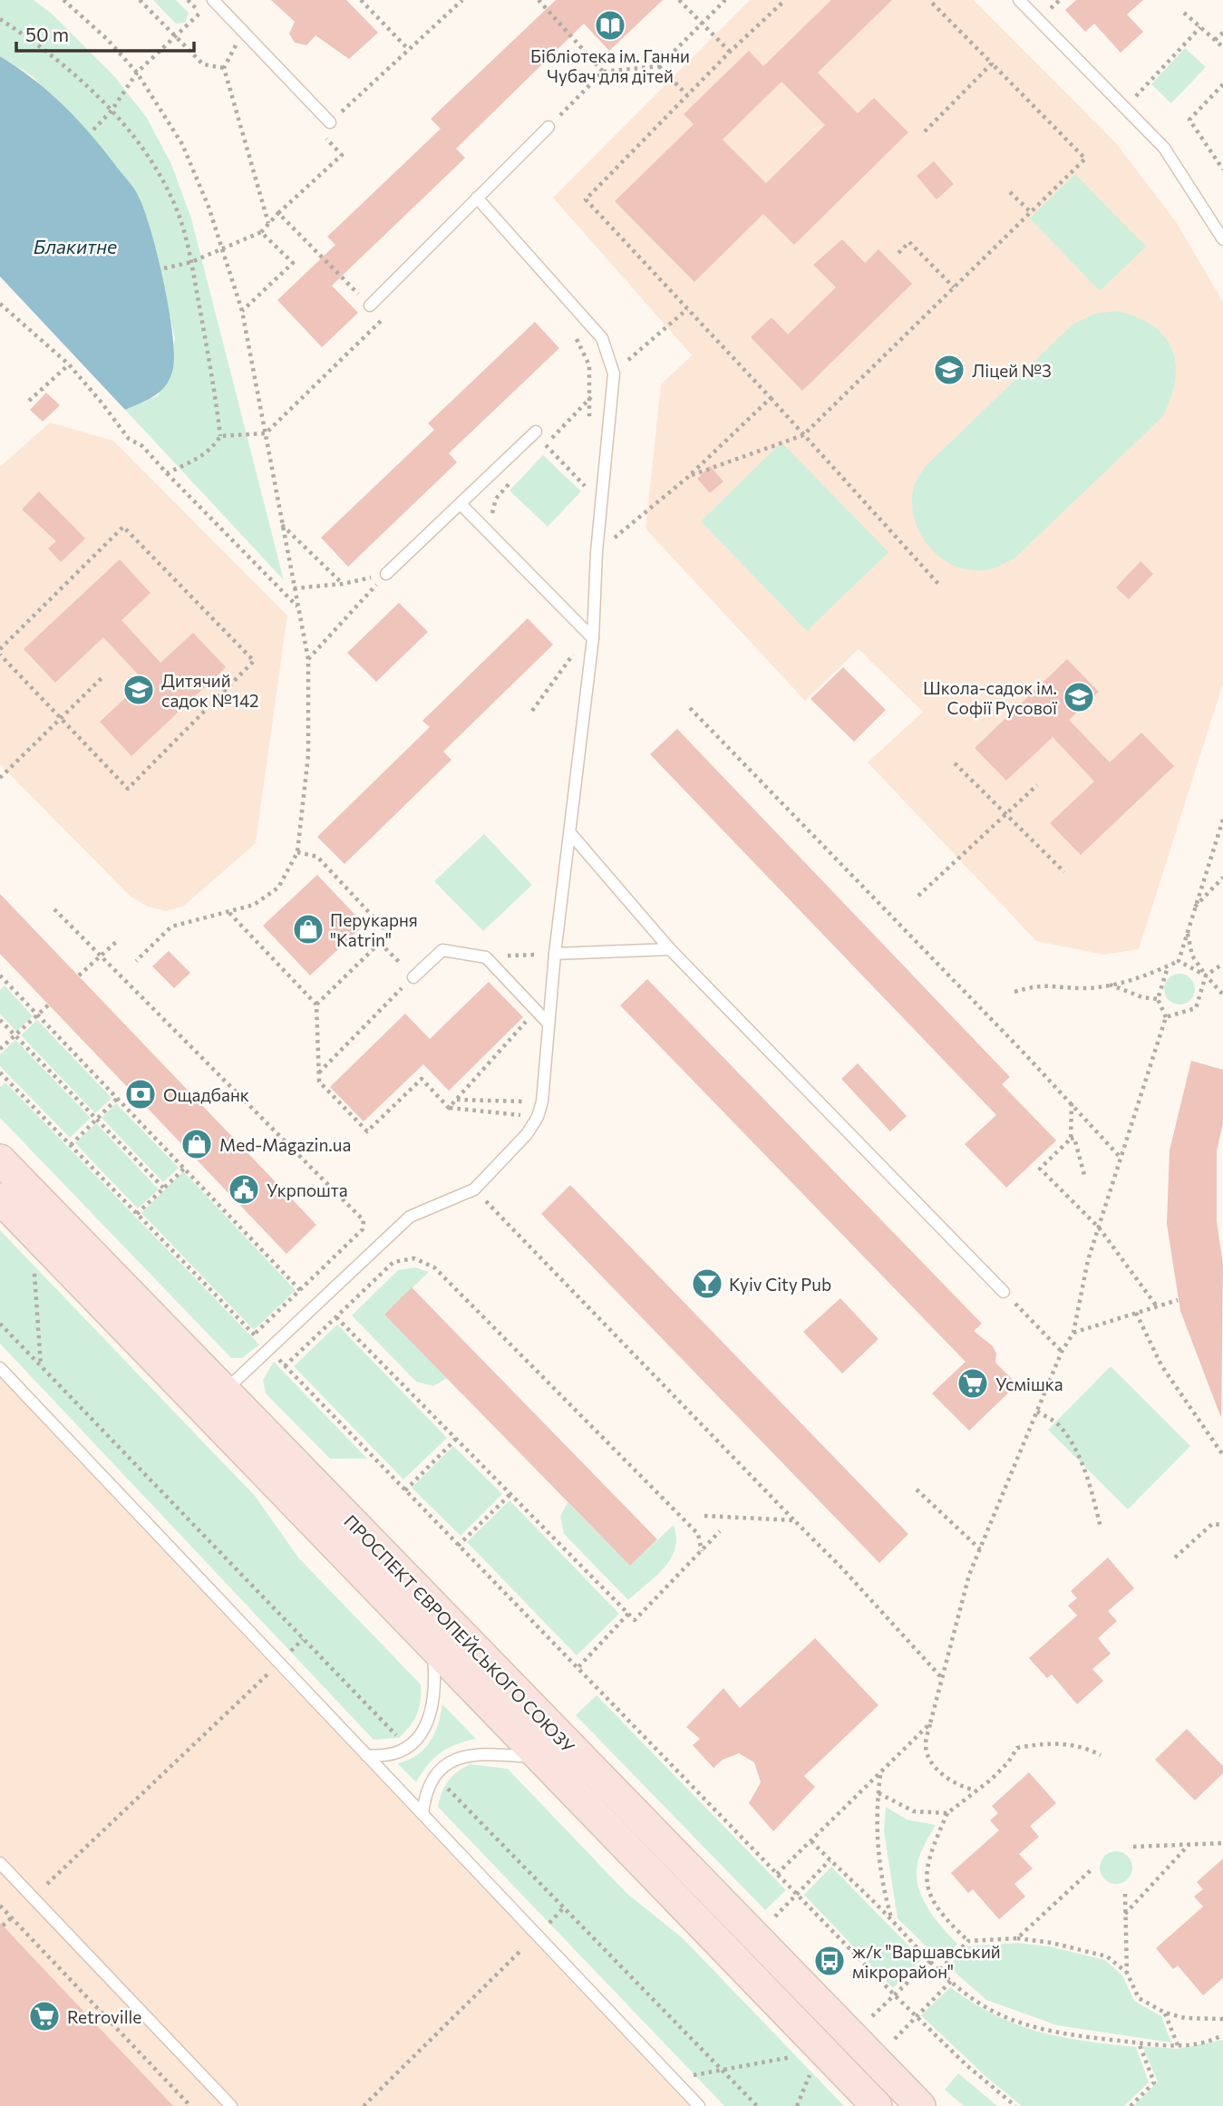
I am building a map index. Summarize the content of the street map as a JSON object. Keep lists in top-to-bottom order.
{
  "streets": {
    "main road": ["ПРОСПЕКТ ЄВРОПЕЙСЬКОГО СОЮЗУ"]
  },
  "water": ["Блакитне"],
  "places": {
    "library": ["Бібліотека ім. Ганни Чубач для дітей"],
    "school or university": ["Ліцей №3", "Дитячий садок №142", "Школа-садок ім. Софії Русової"],
    "shop": ["Перукарня \"Katrin\"", "Med-Magazin.ua"],
    "bank": ["Ощадбанк"],
    "public building": ["Укрпошта"],
    "bar": ["Kyiv City Pub"],
    "supermarket": ["Усмішка", "Retroville"],
    "bus stop": ["ж/к \"Варшавський мікрорайон\""]
  },
  "scale_bar": "50 m"
}
